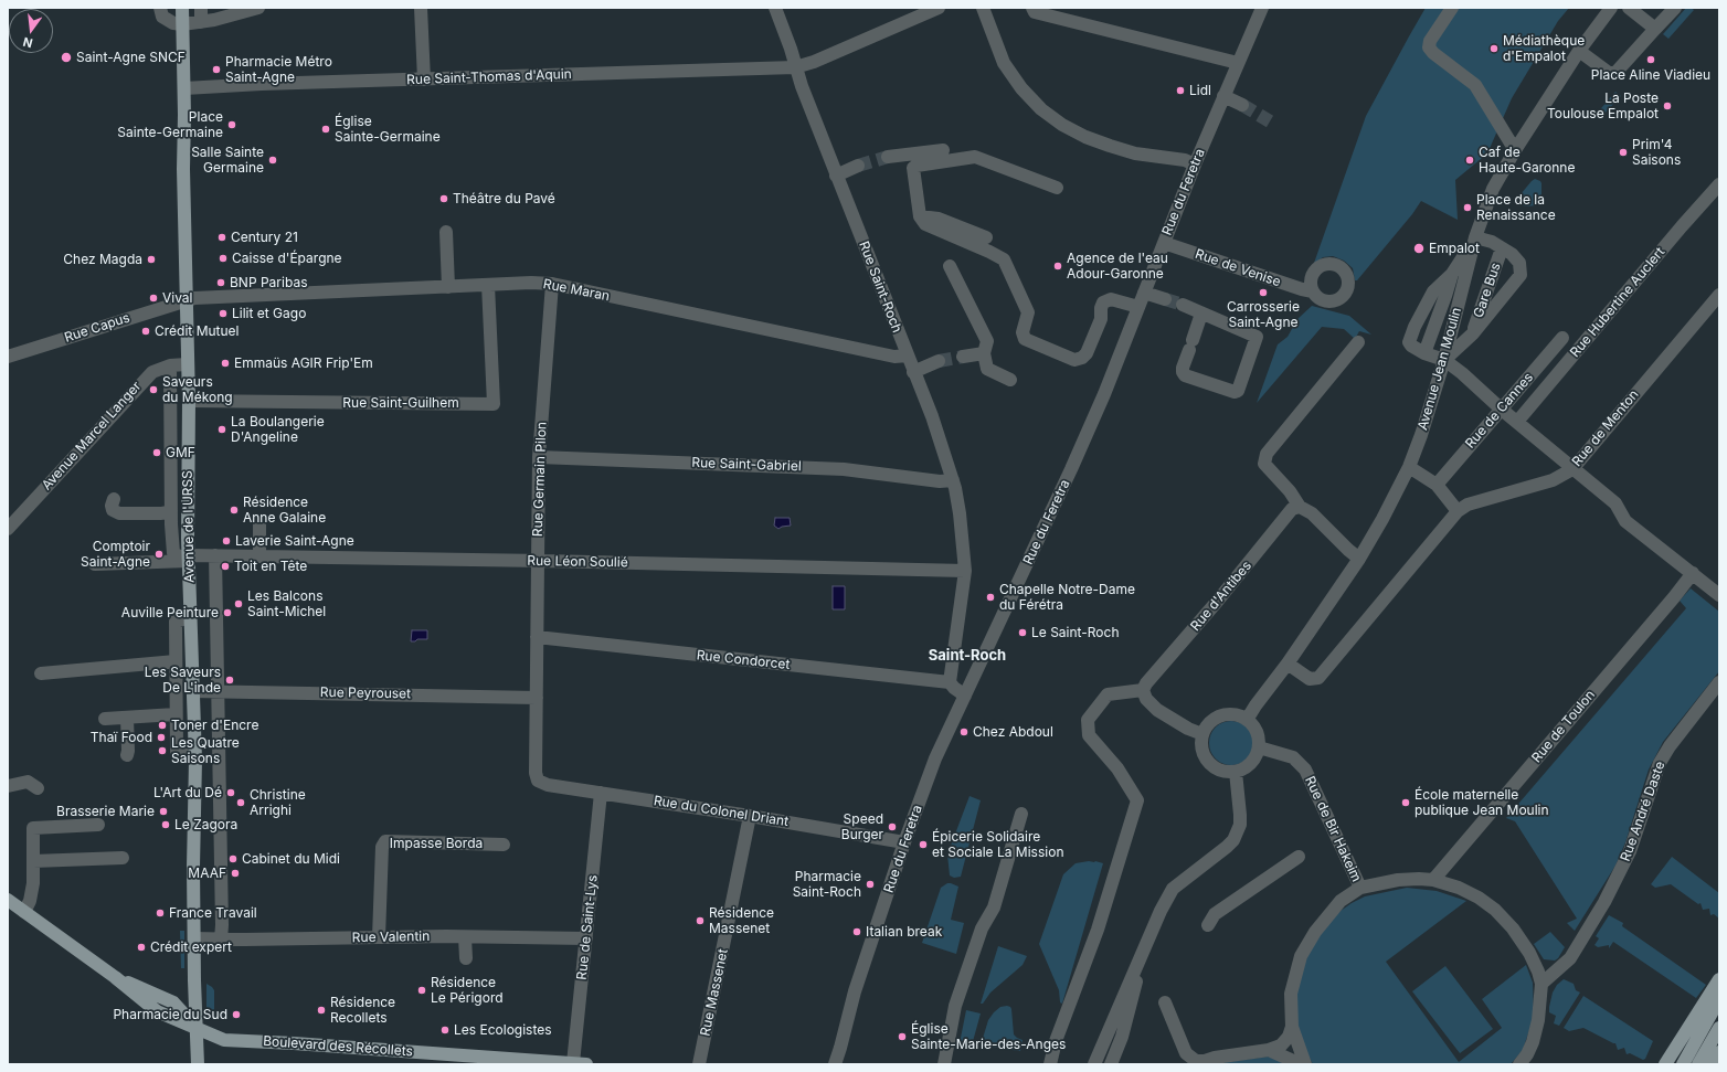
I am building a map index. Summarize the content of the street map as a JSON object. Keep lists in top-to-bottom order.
{
  "streets": {
    "main road": ["Avenue de l'URSS", "Boulevard des Récollets"],
    "street": [
      "Rue Saint-Thomas d'Aquin",
      "Rue du Feretra",
      "Rue de Venise",
      "Rue Saint-Roch",
      "Rue Maran",
      "Gare Bus",
      "Rue Hubertine Auclert",
      "Rue Capus",
      "Avenue Jean Moulin",
      "Rue Saint-Guilhem",
      "Rue de Cannes",
      "Rue de Menton",
      "Avenue Marcel Langer",
      "Rue Saint-Gabriel",
      "Rue Germain Pilon",
      "Rue Léon Soulié",
      "Rue d'Antibes",
      "Rue Condorcet",
      "Rue Peyrouset",
      "Rue de Toulon",
      "Rue du Colonel Driant",
      "Rue André Daste",
      "Rue de Bir Hakeim",
      "Impasse Borda",
      "Rue de Saint-Lys",
      "Rue Valentin",
      "Rue Massenet"
    ]
  },
  "crossings": [
    ["Rue Saint-Thomas d'Aquin", "Rue Saint-Roch"],
    ["Rue Saint-Thomas d'Aquin", "Avenue de l'URSS"],
    ["Rue du Feretra", "Rue de Venise"],
    ["Rue du Feretra", "Rue du Colonel Driant"],
    ["Rue Saint-Roch", "Rue Maran"],
    ["Rue Saint-Roch", "Rue Saint-Gabriel"],
    ["Rue Saint-Roch", "Rue Léon Soulié"],
    ["Rue Saint-Roch", "Rue Condorcet"],
    ["Rue Maran", "Rue Capus"],
    ["Rue Maran", "Rue Saint-Guilhem"],
    ["Rue Maran", "Rue Germain Pilon"],
    ["Rue Maran", "Avenue de l'URSS"],
    ["Gare Bus", "Avenue Jean Moulin"],
    ["Rue Capus", "Avenue de l'URSS"],
    ["Avenue Jean Moulin", "Rue de Menton"],
    ["Avenue Jean Moulin", "Rue de Bir Hakeim"],
    ["Rue Saint-Guilhem", "Avenue de l'URSS"],
    ["Avenue Marcel Langer", "Avenue de l'URSS"],
    ["Rue Saint-Gabriel", "Rue Germain Pilon"],
    ["Rue Germain Pilon", "Rue Léon Soulié"],
    ["Rue Germain Pilon", "Rue Condorcet"],
    ["Rue Germain Pilon", "Rue Peyrouset"],
    ["Rue Germain Pilon", "Rue du Colonel Driant"],
    ["Avenue de l'URSS", "Rue Léon Soulié"],
    ["Avenue de l'URSS", "Rue Peyrouset"],
    ["Avenue de l'URSS", "Rue Valentin"],
    ["Avenue de l'URSS", "Boulevard des Récollets"],
    ["Rue du Colonel Driant", "Rue de Saint-Lys"],
    ["Rue du Colonel Driant", "Rue Massenet"],
    ["Impasse Borda", "Rue Valentin"],
    ["Rue de Saint-Lys", "Rue Valentin"],
    ["Rue de Saint-Lys", "Boulevard des Récollets"]
  ],
  "districts": ["Saint-Roch"],
  "places": [
    "Médiathèque d'Empalot",
    "Saint-Agne SNCF",
    "Place Aline Viadieu",
    "Pharmacie Métro Saint-Agne",
    "Lidl",
    "La Poste Toulouse Empalot",
    "Place Sainte-Germaine",
    "Église Sainte-Germaine",
    "Prim'4 Saisons",
    "Salle Sainte Germaine",
    "Caf de Haute-Garonne",
    "Théâtre du Pavé",
    "Place de la Renaissance",
    "Century 21",
    "Empalot",
    "Caisse d'Épargne",
    "Chez Magda",
    "Agence de l'eau Adour-Garonne",
    "BNP Paribas",
    "Carrosserie Saint-Agne",
    "Vival",
    "Lilit et Gago",
    "Crédit Mutuel",
    "Emmaüs AGIR Frip'Em",
    "Saveurs du Mékong",
    "La Boulangerie D'Angeline",
    "GMF",
    "Résidence Anne Galaine",
    "Laverie Saint-Agne",
    "Comptoir Saint-Agne",
    "Toit en Tête",
    "Chapelle Notre-Dame du Férétra",
    "Les Balcons Saint-Michel",
    "Auville Peinture",
    "Le Saint-Roch",
    "Les Saveurs De L'inde",
    "Toner d'Encre",
    "Chez Abdoul",
    "Thaï Food",
    "Les Quatre Saisons",
    "L'Art du Dé",
    "Christine Arrighi",
    "École maternelle publique Jean Moulin",
    "Brasserie Marie",
    "Le Zagora",
    "Speed Burger",
    "Épicerie Solidaire et Sociale La Mission",
    "Cabinet du Midi",
    "MAAF",
    "Pharmacie Saint-Roch",
    "France Travail",
    "Résidence Massenet",
    "Italian break",
    "Crédit expert",
    "Résidence Le Périgord",
    "Résidence Recollets",
    "Pharmacie du Sud",
    "Les Ecologistes",
    "Église Sainte-Marie-des-Anges"
  ],
  "north": "bottom"
}
